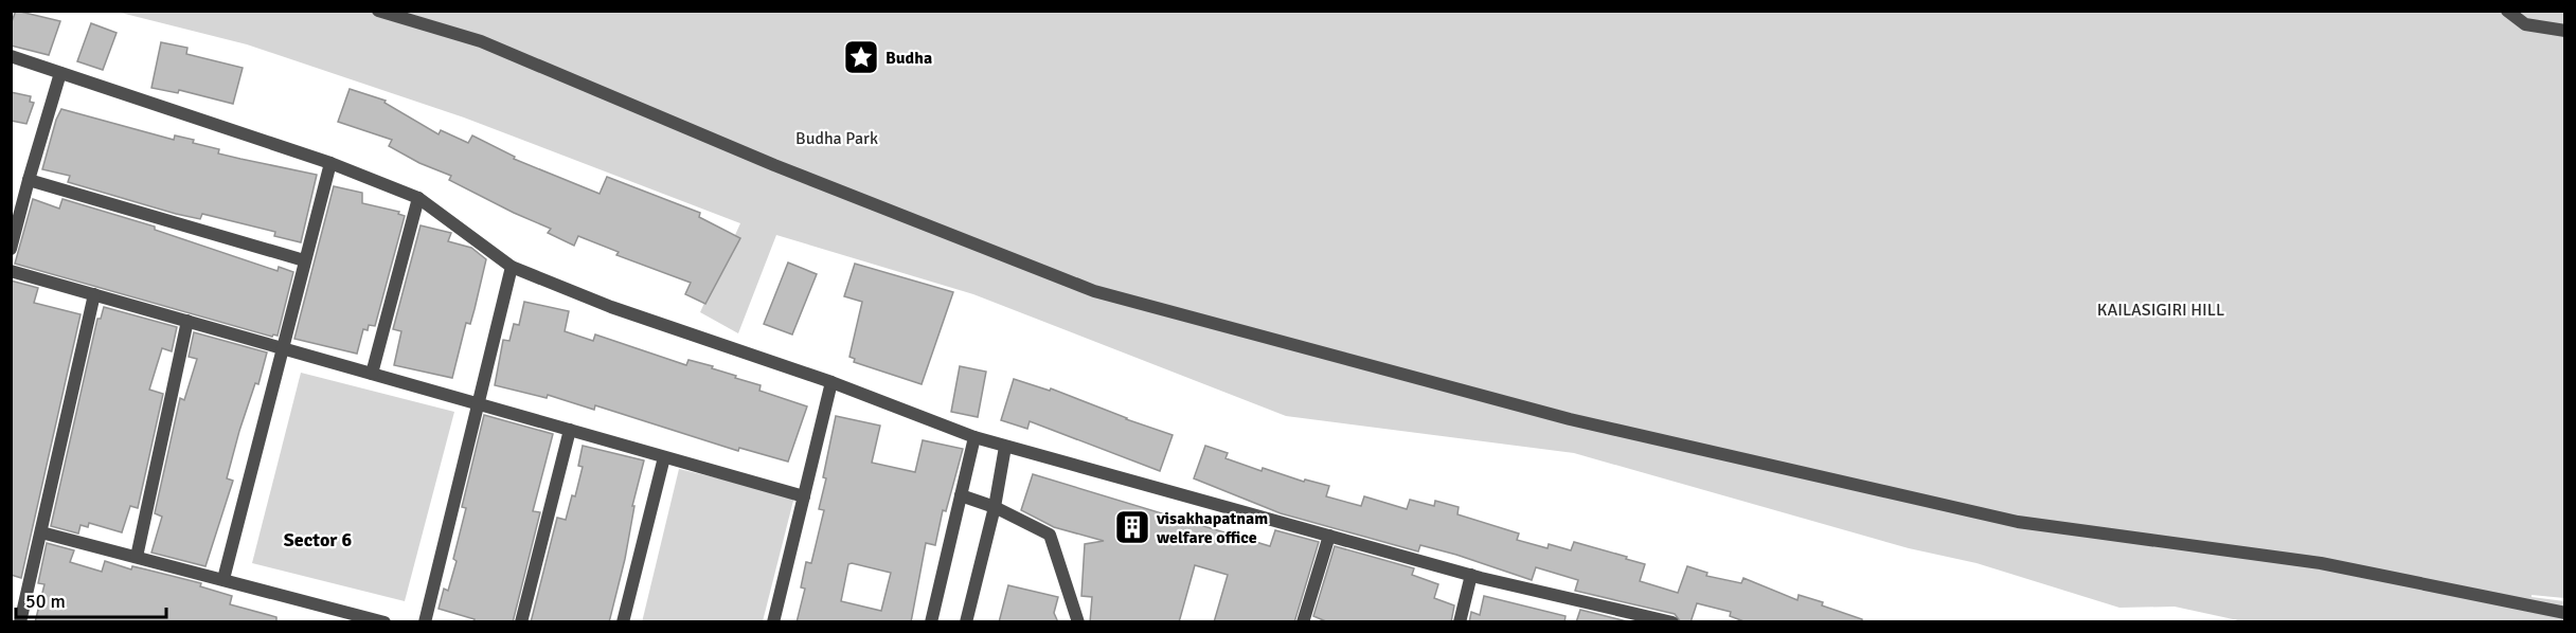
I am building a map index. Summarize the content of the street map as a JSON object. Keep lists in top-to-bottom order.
{
  "districts": ["Sector 6"],
  "parks": ["Budha Park", "KAILASIGIRI HILL"],
  "places": {
    "place": ["Budha"],
    "building": ["visakhapatnam welfare office"]
  },
  "scale_bar": "50 m"
}
